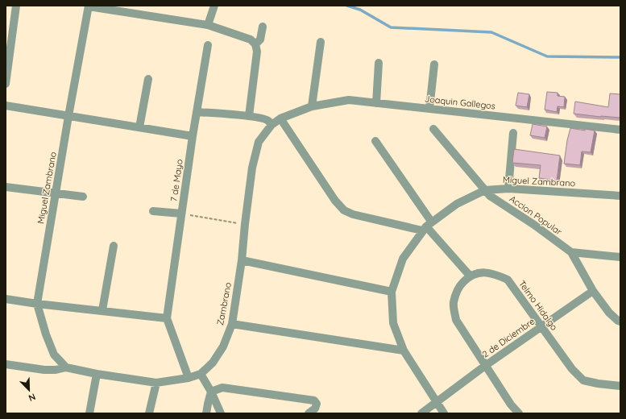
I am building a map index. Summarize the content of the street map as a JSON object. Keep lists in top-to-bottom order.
{
  "streets": {
    "street": [
      "Joaquin Gallegos",
      "7 de Mayo",
      "Miguel Zambrano",
      "Accion Popular",
      "Zambrano",
      "Telmo Hidalgo",
      "2 de Diciembre"
    ]
  },
  "crossings": [
    ["Joaquin Gallegos", "Zambrano"],
    ["Miguel Zambrano", "Accion Popular"],
    ["Miguel Zambrano", "Zambrano"],
    ["Miguel Zambrano", "2 de Diciembre"],
    ["Accion Popular", "2 de Diciembre"],
    ["Telmo Hidalgo", "2 de Diciembre"]
  ],
  "north": "bottom right"
}
